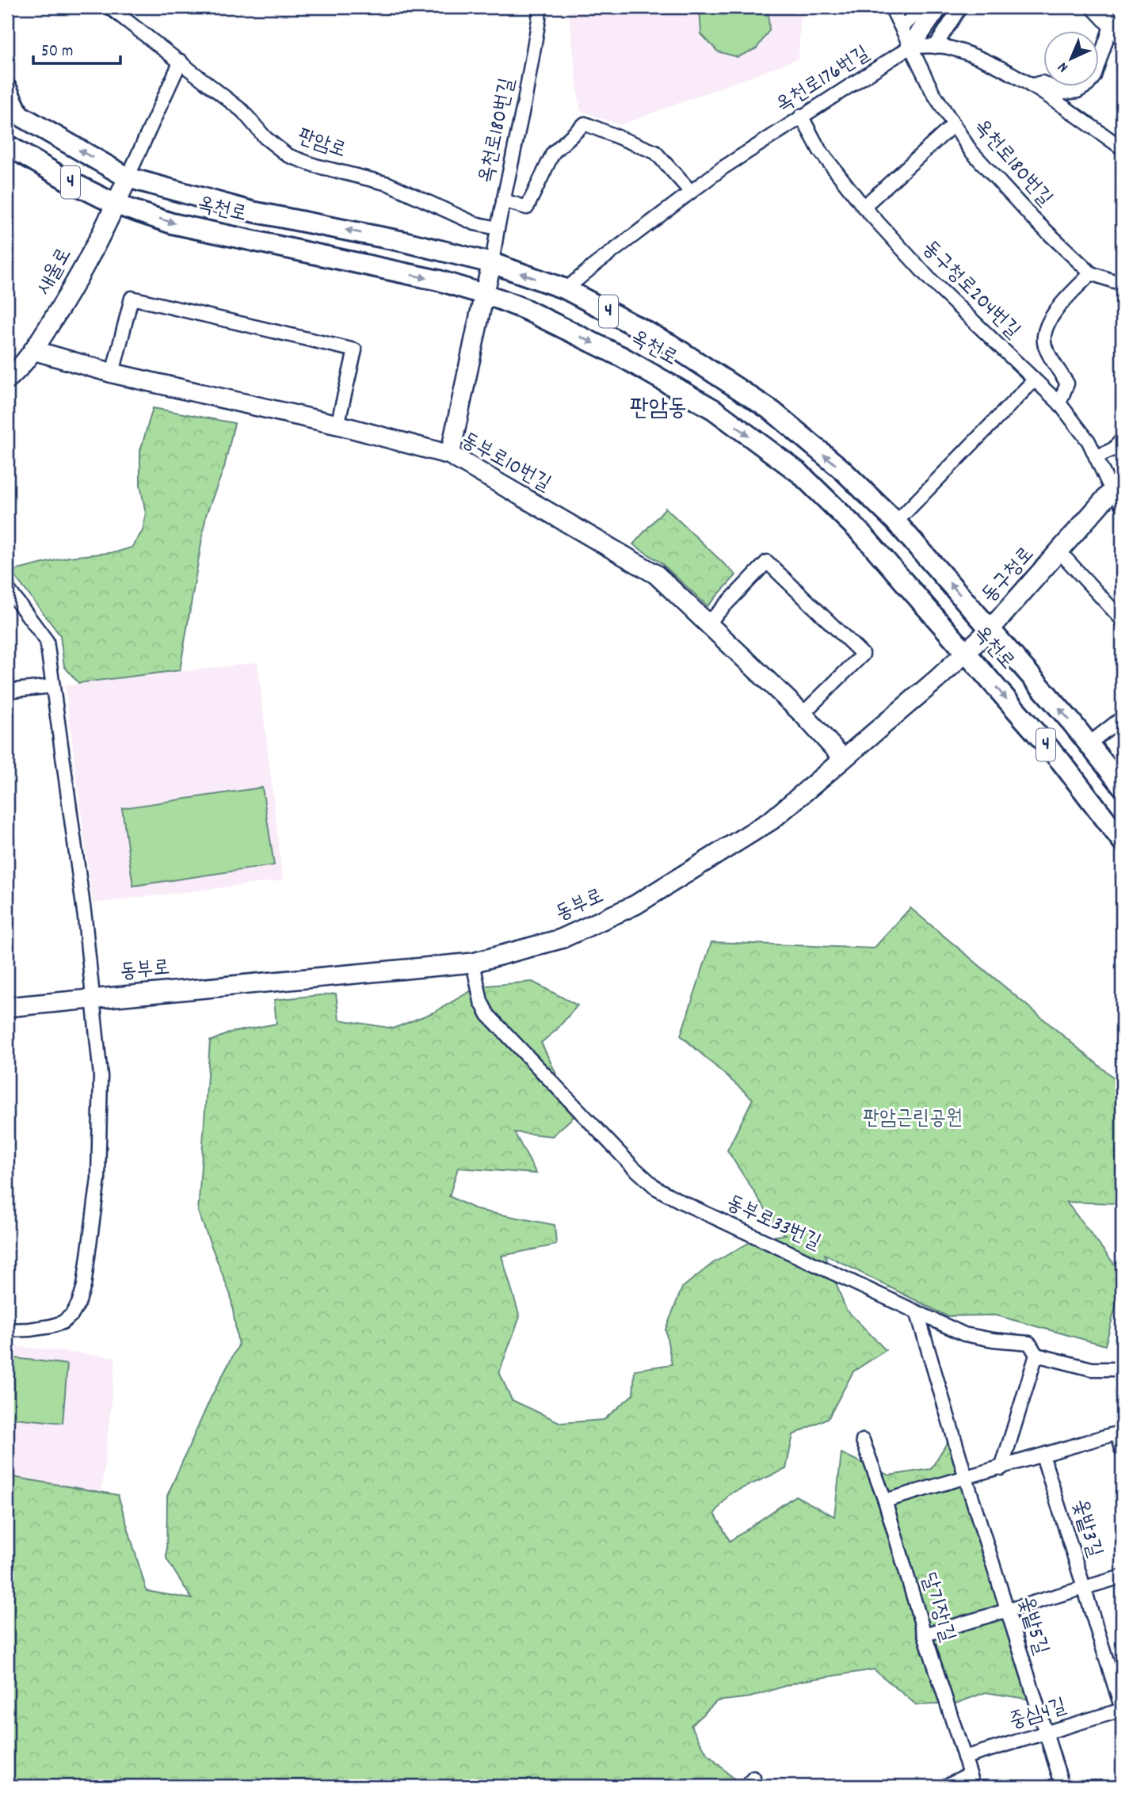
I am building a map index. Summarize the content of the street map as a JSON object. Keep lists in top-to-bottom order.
{
  "streets": {
    "main road": [
      "4",
      "옥천로",
      "새울로",
      "동부로10번길",
      "동구청로",
      "동부로"
    ],
    "street": [
      "옥천로176번길",
      "옥천로180번길",
      "판암로",
      "동구청로204번길",
      "동부로33번길",
      "옻밭3길",
      "달기장1길",
      "옻밭5길",
      "중심4길"
    ]
  },
  "crossings": [
    ["옥천로176번길", "옥천로180번길"],
    ["옥천로176번길", "옥천로"],
    ["옥천로176번길", "동구청로204번길"],
    ["옥천로180번길", "판암로"],
    ["옥천로180번길", "옥천로"],
    ["옥천로", "새울로"],
    ["옥천로", "동구청로"],
    ["옥천로", "동부로"],
    ["새울로", "동부로10번길"],
    ["동구청로204번길", "동구청로"],
    ["동부로10번길", "동부로"],
    ["동구청로", "동부로"],
    ["동부로", "동부로33번길"],
    ["동부로33번길", "옻밭5길"],
    ["옻밭3길", "중심4길"],
    ["달기장1길", "중심4길"],
    ["옻밭5길", "중심4길"]
  ],
  "districts": ["판암동"],
  "parks": ["판암근린공원"],
  "scale_bar": "50 m",
  "north": "bottom left"
}
